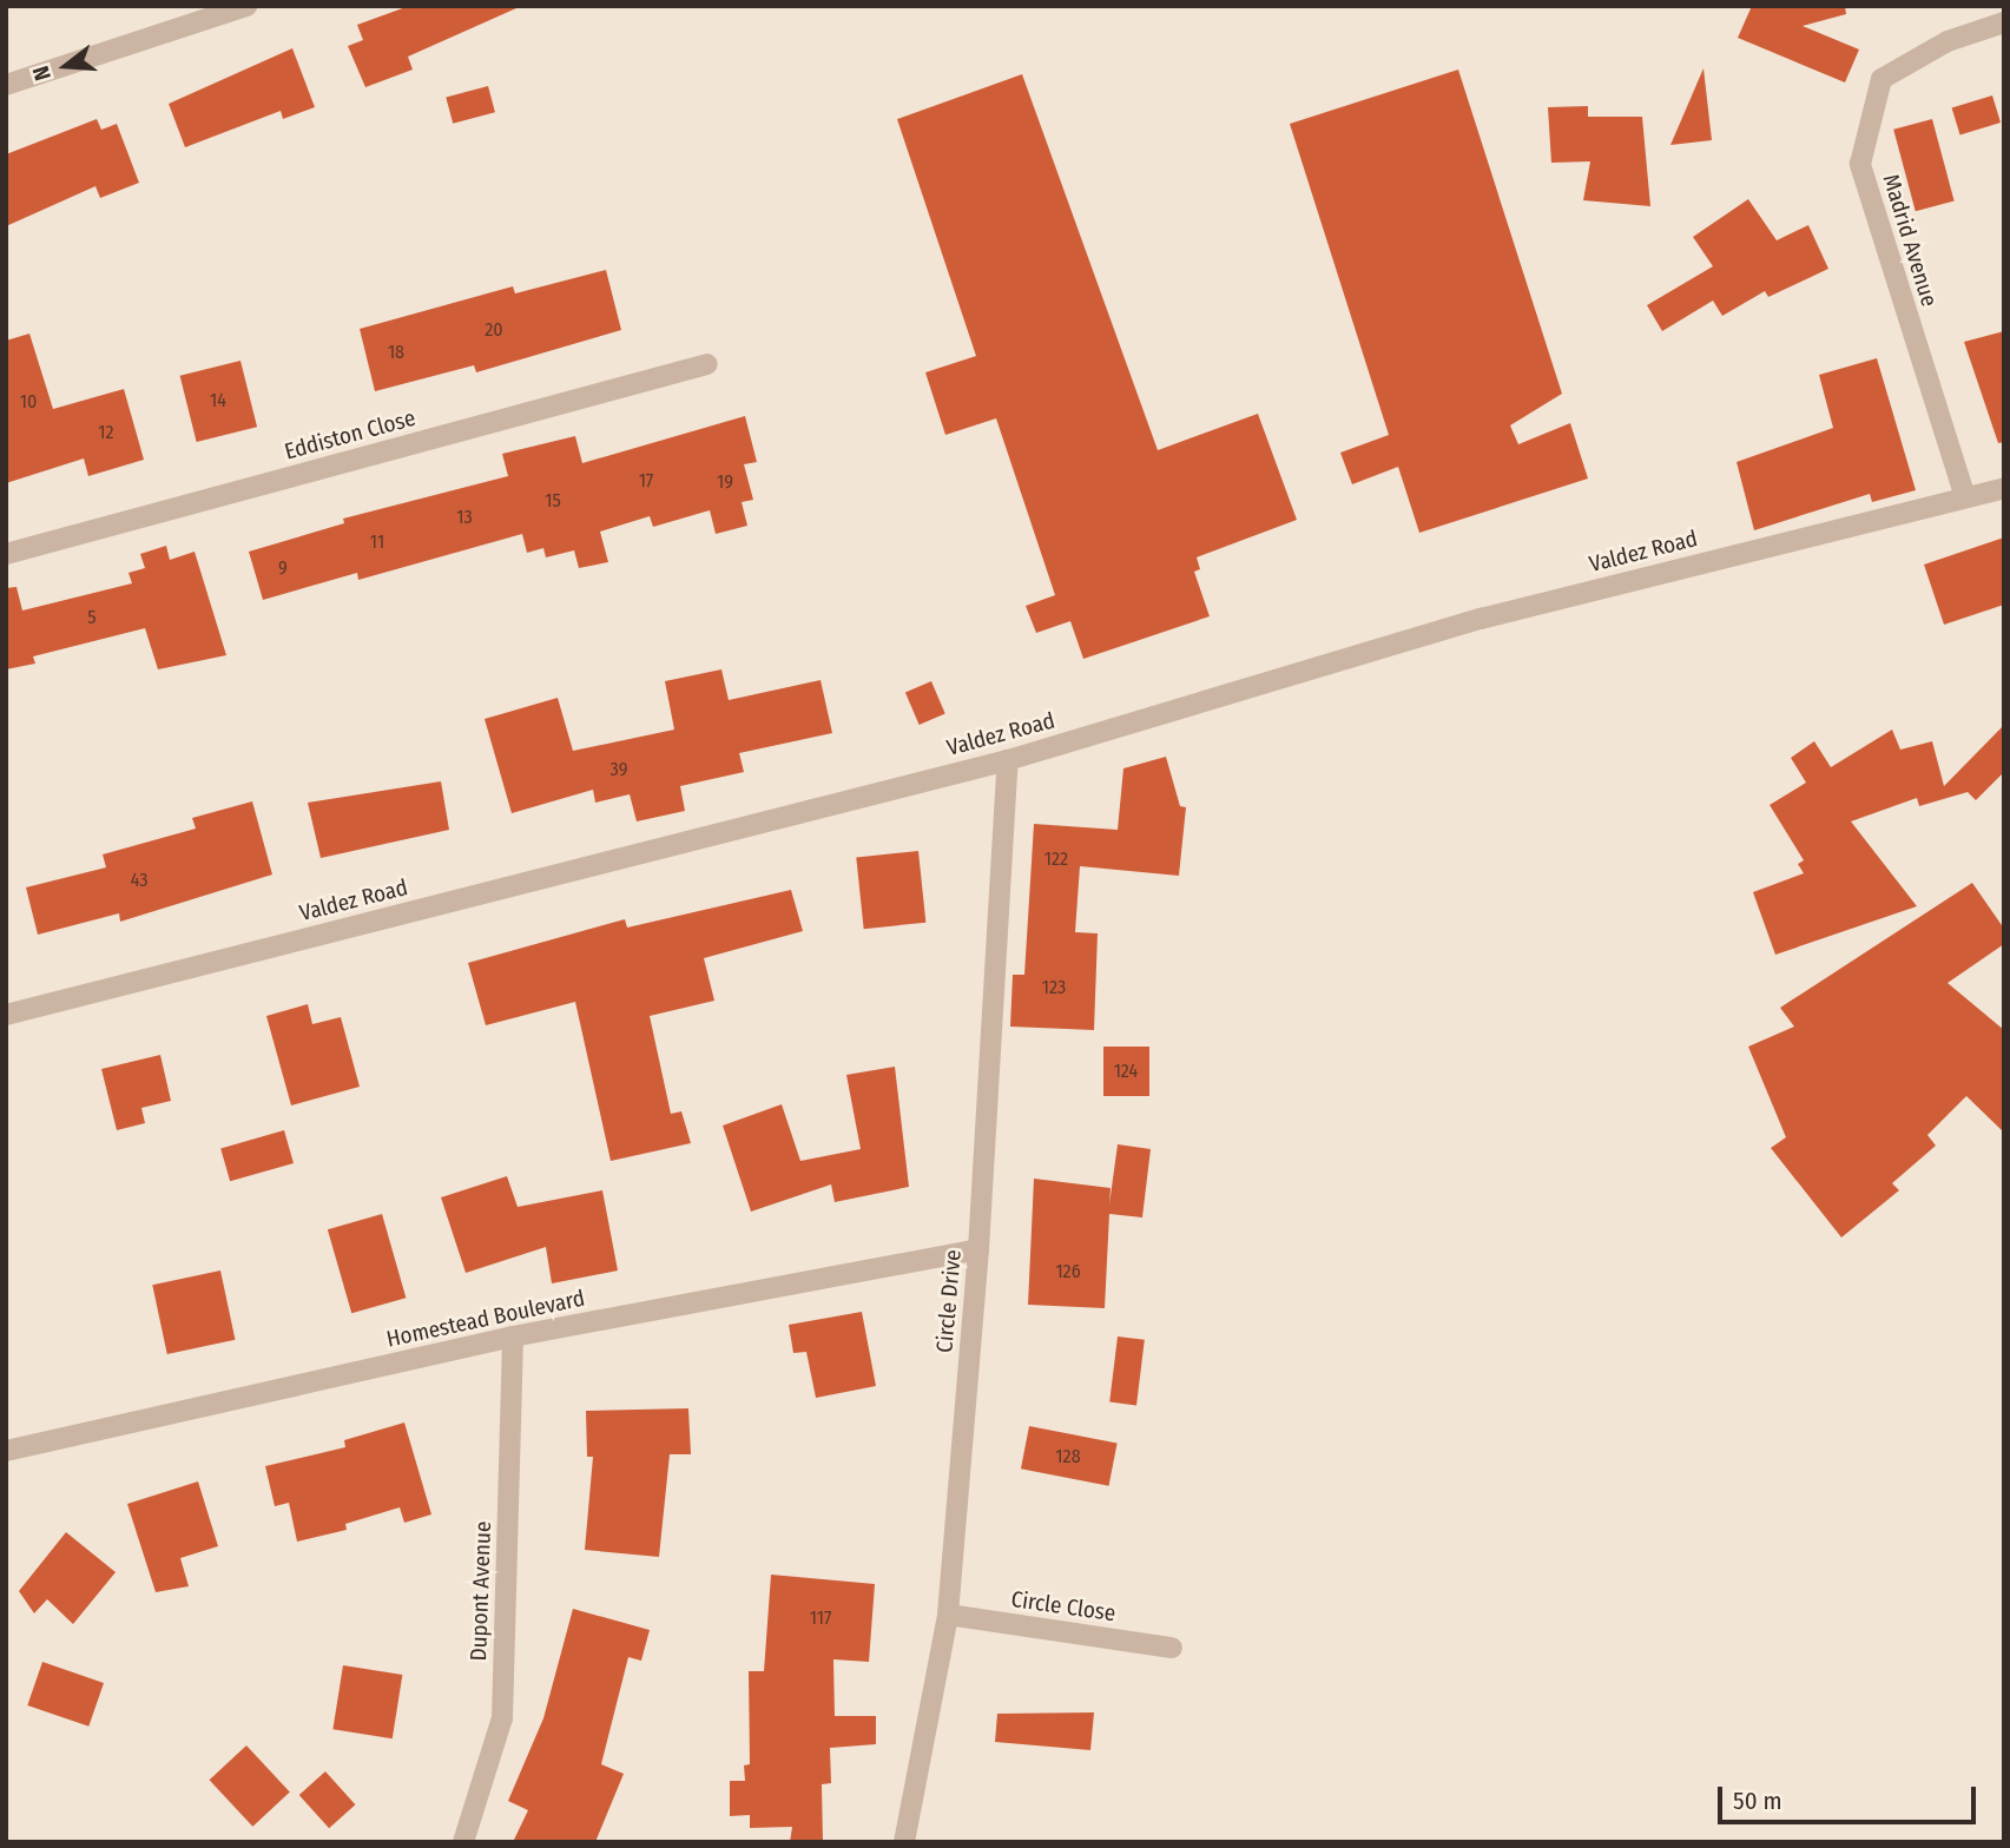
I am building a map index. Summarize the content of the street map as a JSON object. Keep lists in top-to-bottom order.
{
  "streets": {
    "street": [
      "Madrid Avenue",
      "Eddiston Close",
      "Valdez Road",
      "Circle Drive",
      "Homestead Boulevard",
      "Dupont Avenue",
      "Circle Close"
    ]
  },
  "crossings": [
    ["Madrid Avenue", "Valdez Road"],
    ["Valdez Road", "Circle Drive"],
    ["Circle Drive", "Homestead Boulevard"],
    ["Circle Drive", "Circle Close"],
    ["Homestead Boulevard", "Dupont Avenue"]
  ],
  "house_numbers": [
    "20",
    "18",
    "14",
    "10",
    "12",
    "17",
    "19",
    "15",
    "13",
    "11",
    "9",
    "5",
    "39",
    "122",
    "43",
    "123",
    "124",
    "126",
    "128",
    "117"
  ],
  "scale_bar": "50 m",
  "north": "left"
}
